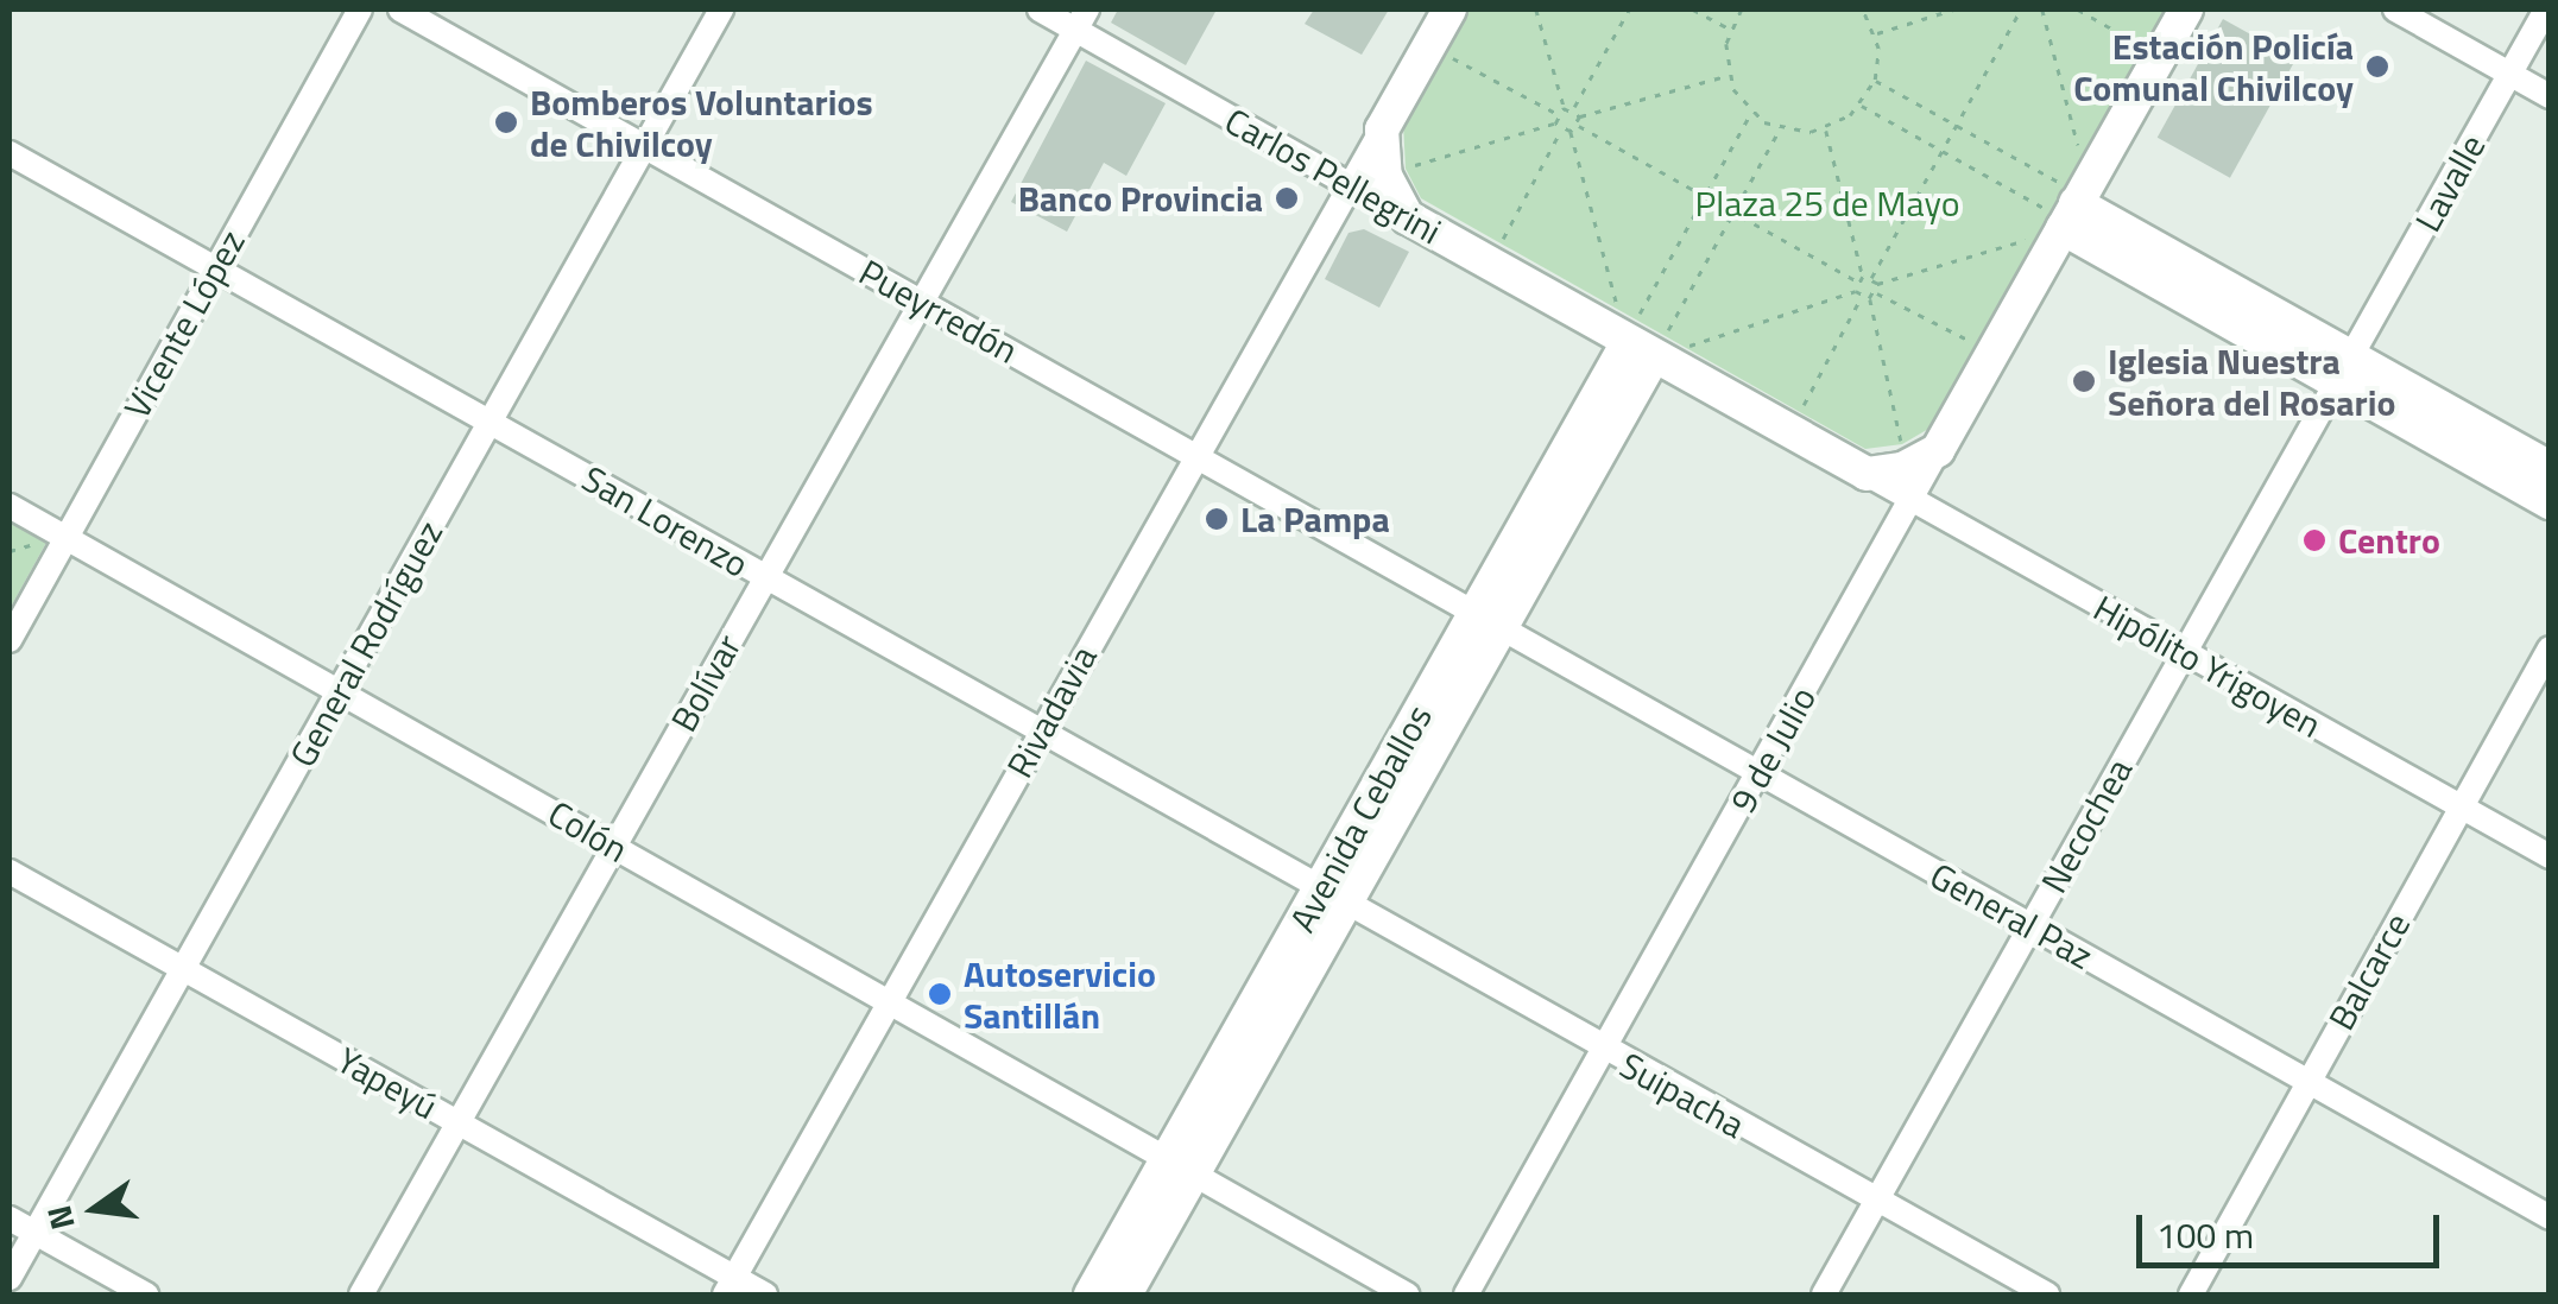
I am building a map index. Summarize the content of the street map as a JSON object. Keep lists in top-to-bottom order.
{
  "streets": {
    "main road": [
      "Carlos Pellegrini",
      "Hipólito Yrigoyen",
      "Rivadavia",
      "9 de Julio",
      "Avenida Ceballos"
    ],
    "street": [
      "Lavalle",
      "Pueyrredón",
      "Vicente López",
      "San Lorenzo",
      "General Rodríguez",
      "Bolívar",
      "Necochea",
      "Colón",
      "General Paz",
      "Balcarce",
      "Yapeyú",
      "Suipacha"
    ]
  },
  "crossings": [
    ["Carlos Pellegrini", "Hipólito Yrigoyen"],
    ["Carlos Pellegrini", "Bolívar"],
    ["Carlos Pellegrini", "Rivadavia"],
    ["Carlos Pellegrini", "Avenida Ceballos"],
    ["Lavalle", "Necochea"],
    ["Pueyrredón", "General Rodríguez"],
    ["Pueyrredón", "Bolívar"],
    ["Pueyrredón", "Rivadavia"],
    ["Pueyrredón", "Avenida Ceballos"],
    ["Pueyrredón", "General Paz"],
    ["Vicente López", "San Lorenzo"],
    ["Vicente López", "Colón"],
    ["San Lorenzo", "General Rodríguez"],
    ["San Lorenzo", "Bolívar"],
    ["San Lorenzo", "Rivadavia"],
    ["San Lorenzo", "Avenida Ceballos"],
    ["San Lorenzo", "Suipacha"],
    ["General Rodríguez", "Colón"],
    ["General Rodríguez", "Yapeyú"],
    ["Hipólito Yrigoyen", "9 de Julio"],
    ["Hipólito Yrigoyen", "Avenida Ceballos"],
    ["Hipólito Yrigoyen", "Necochea"],
    ["Hipólito Yrigoyen", "Balcarce"],
    ["Bolívar", "Colón"],
    ["Bolívar", "Yapeyú"],
    ["Rivadavia", "Colón"],
    ["Rivadavia", "Yapeyú"],
    ["9 de Julio", "General Paz"],
    ["9 de Julio", "Suipacha"],
    ["Avenida Ceballos", "Colón"],
    ["Avenida Ceballos", "General Paz"],
    ["Avenida Ceballos", "Suipacha"],
    ["Necochea", "General Paz"],
    ["Necochea", "Suipacha"],
    ["General Paz", "Balcarce"]
  ],
  "parks": ["Plaza 25 de Mayo"],
  "places": [
    "Estación Policía Comunal Chivilcoy",
    "Bomberos Voluntarios de Chivilcoy",
    "Banco Provincia",
    "Iglesia Nuestra Señora del Rosario",
    "La Pampa",
    "Centro",
    "Autoservicio Santillán"
  ],
  "scale_bar": "100 m",
  "north": "left"
}
